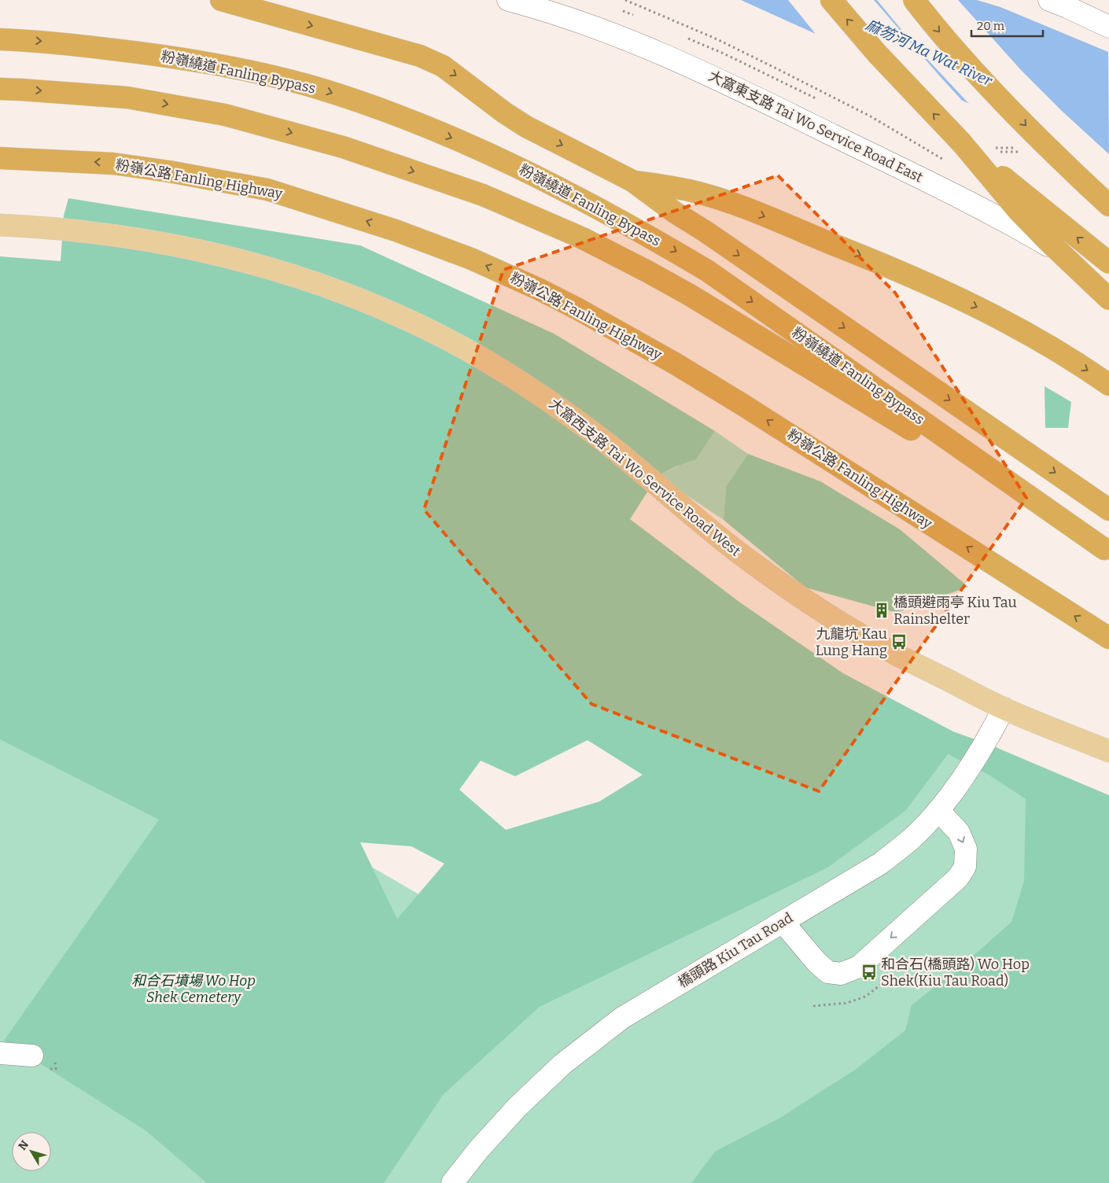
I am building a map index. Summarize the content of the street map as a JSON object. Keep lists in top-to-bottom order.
{
  "streets": {
    "highway": ["粉嶺繞道 Fanling Bypass", "粉嶺公路 Fanling Highway"],
    "main road": ["大窩西支路 Tai Wo Service Road West"],
    "street": ["大窩東支路 Tai Wo Service Road East", "橋頭路 Kiu Tau Road"]
  },
  "crossings": [
    ["大窩西支路 Tai Wo Service Road West", "橋頭路 Kiu Tau Road"]
  ],
  "water": ["麻笏河 Ma Wat River"],
  "parks": ["和合石墳場 Wo Hop Shek Cemetery"],
  "places": {
    "building": ["橋頭避雨亭 Kiu Tau Rainshelter"],
    "bus stop": ["九龍坑 Kau Lung Hang", "和合石(橋頭路) Wo Hop Shek(Kiu Tau Road)"]
  },
  "scale_bar": "20 m",
  "north": "top left"
}
